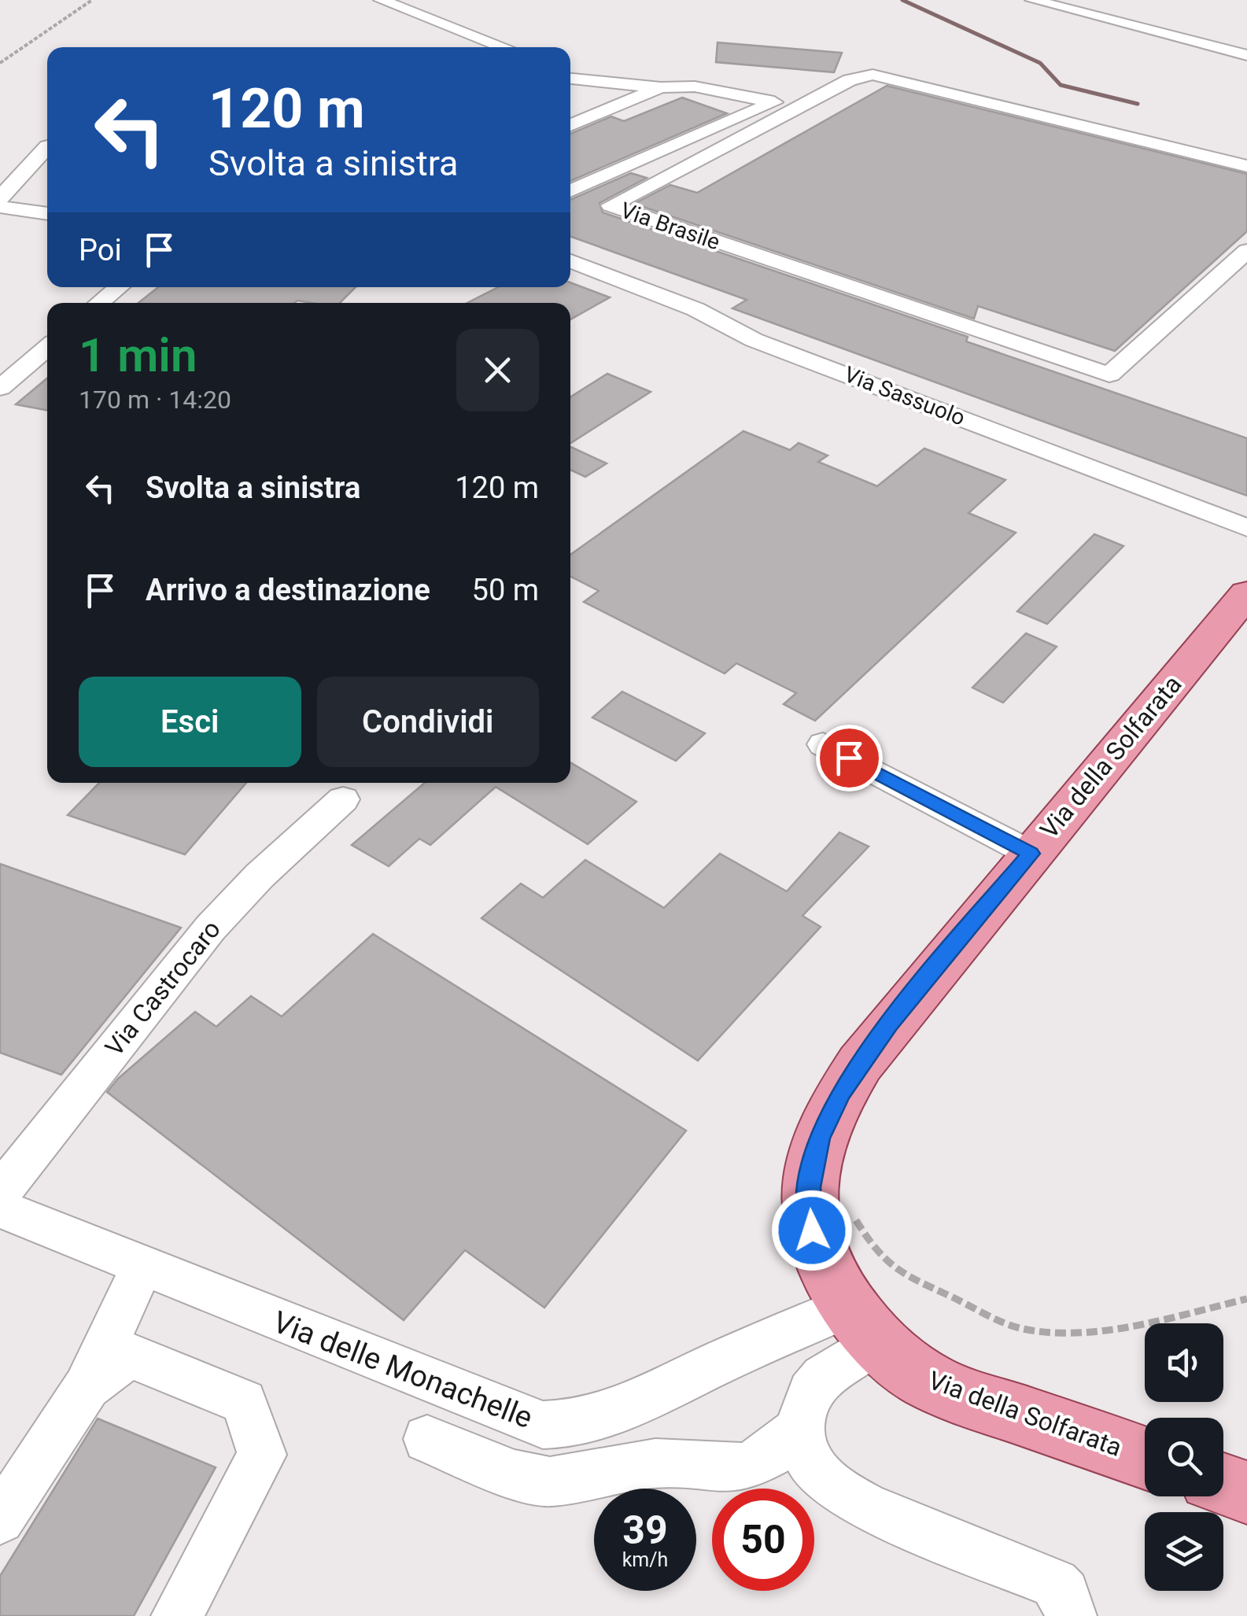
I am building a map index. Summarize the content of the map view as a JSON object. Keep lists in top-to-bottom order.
{
  "streets": {
    "main road": ["Via della Solfarata"],
    "street": [
      "Via Brasile",
      "Via Sassuolo",
      "Via Castrocaro",
      "Via delle Monachelle"
    ]
  },
  "crossings": [
    ["Via della Solfarata", "Via delle Monachelle"]
  ],
  "page": {
    "turn": ["120 m", "Svolta a sinistra"],
    "then": "Poi",
    "heading": ["1 min", "170 m · 14:20"],
    "list": [
      {
        "name": "Svolta a sinistra",
        "value": "120 m"
      },
      {
        "name": "Arrivo a destinazione",
        "value": "50 m"
      }
    ],
    "buttons": ["Esci", "Condividi"],
    "speed": "39 km/h",
    "limit": "50"
  }
}
